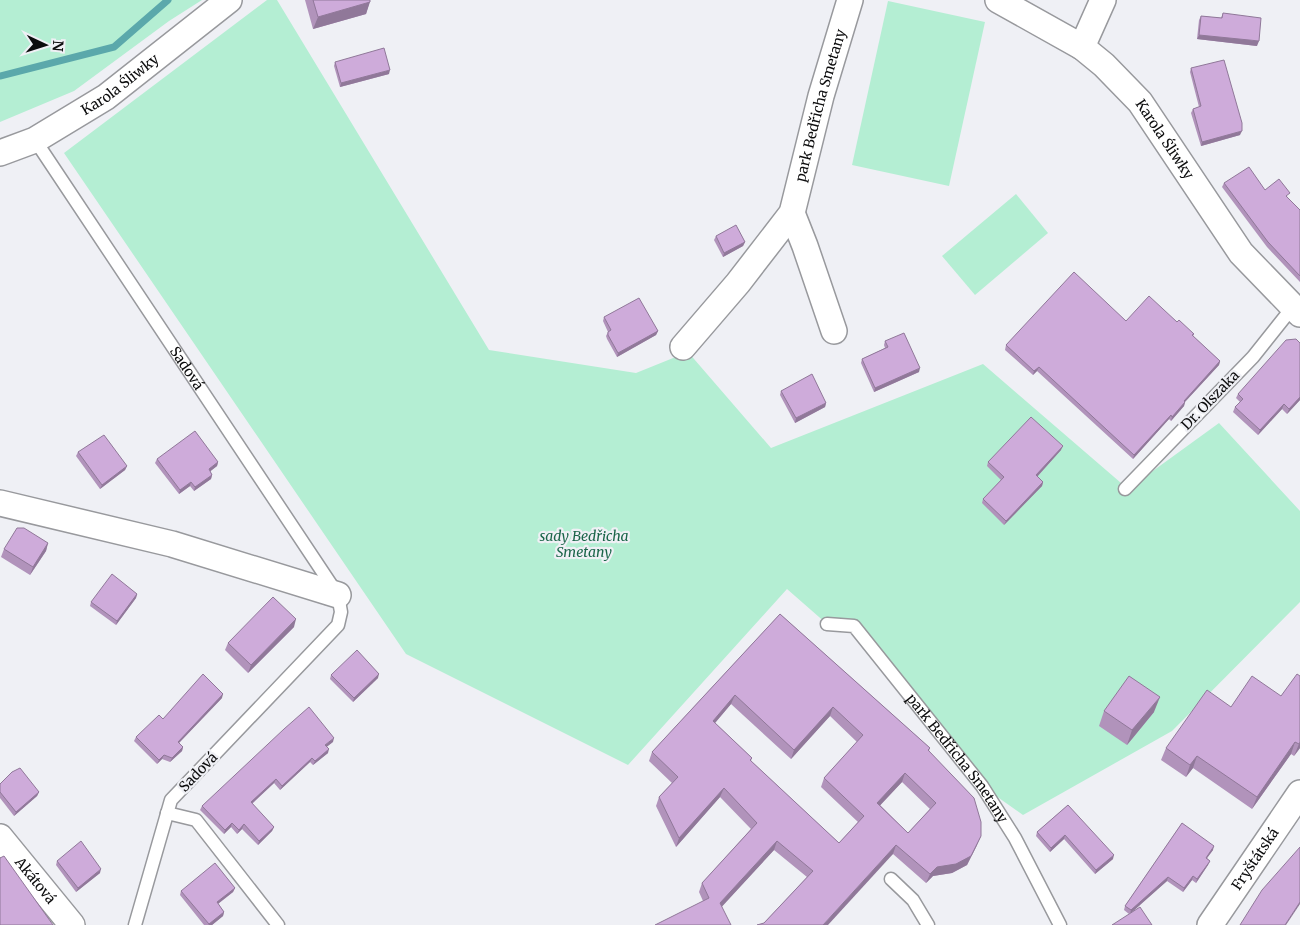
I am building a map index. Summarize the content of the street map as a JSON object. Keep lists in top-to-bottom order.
{
  "streets": {
    "street": [
      "Karola Śliwky",
      "park Bedřicha Smetany",
      "Fryštátská",
      "Akátová"
    ],
    "lane": ["Sadová", "Dr. Olszaka"]
  },
  "crossings": [
    ["Karola Śliwky", "Sadová"],
    ["Karola Śliwky", "Dr. Olszaka"]
  ],
  "parks": ["sady Bedřicha Smetany"],
  "north": "right"
}
